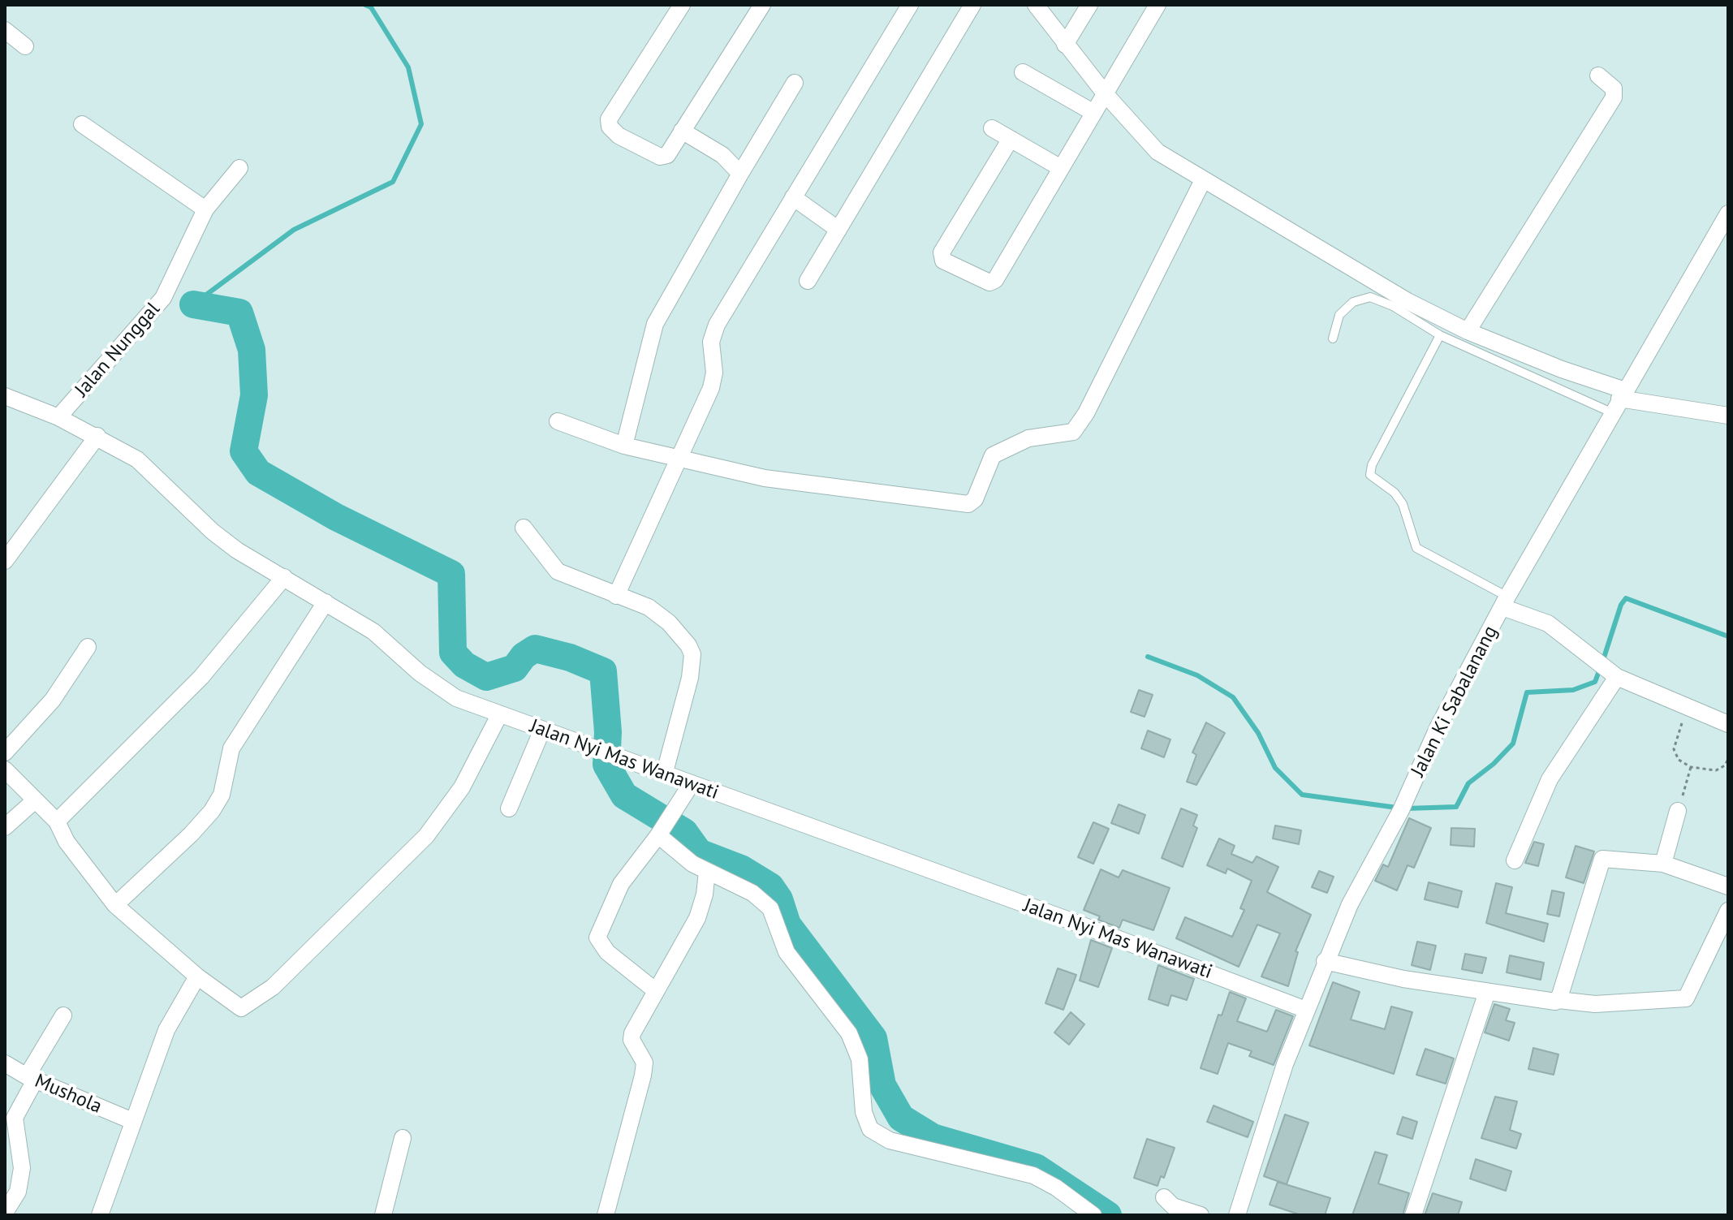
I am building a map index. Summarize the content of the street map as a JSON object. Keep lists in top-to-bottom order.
{
  "streets": {
    "street": [
      "Jalan Nunggal",
      "Jalan Ki Sabalanang",
      "Jalan Nyi Mas Wanawati",
      "Mushola"
    ]
  },
  "crossings": [
    ["Jalan Nunggal", "Jalan Nyi Mas Wanawati"],
    ["Jalan Ki Sabalanang", "Jalan Nyi Mas Wanawati"]
  ]
}
